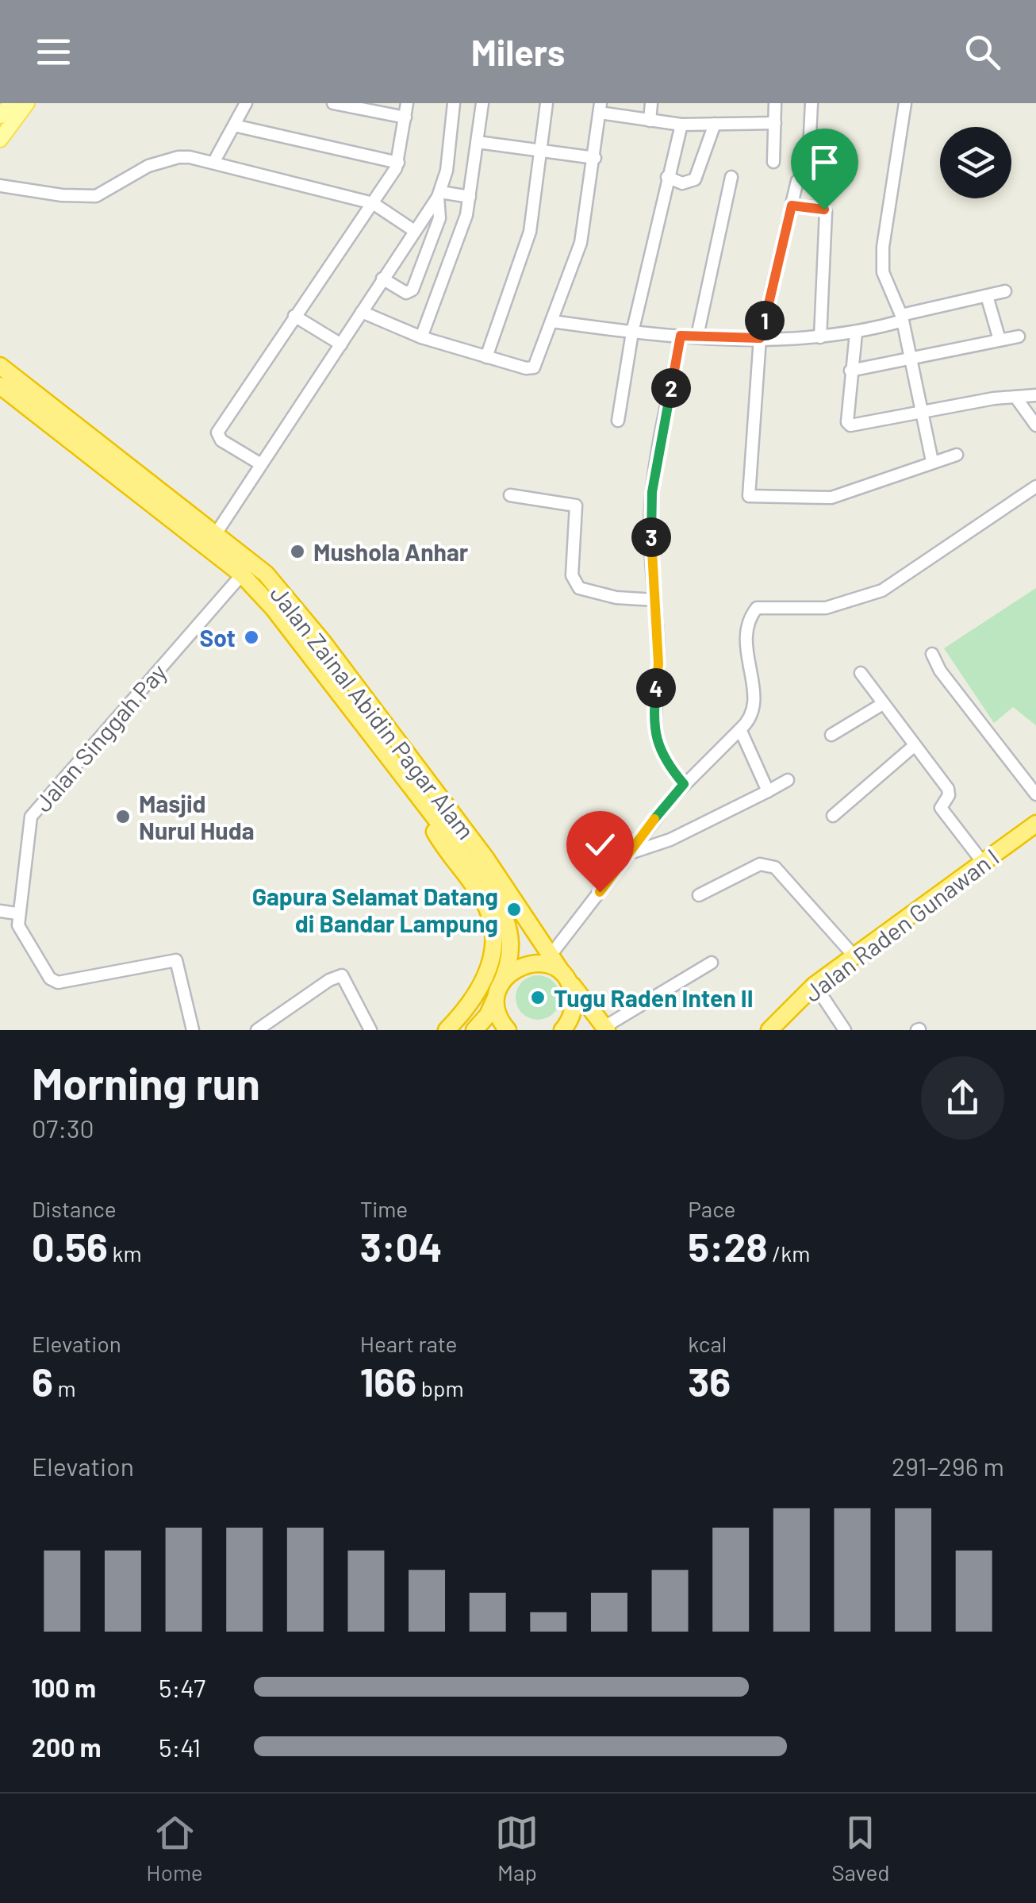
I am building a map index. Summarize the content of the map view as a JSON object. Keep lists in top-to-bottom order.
{
  "streets": {
    "highway": ["Jalan Zainal Abidin Pagar Alam", "Jalan Raden Gunawan I"],
    "street": ["Jalan Singgah Pay"]
  },
  "crossings": [
    ["Jalan Zainal Abidin Pagar Alam", "Jalan Singgah Pay"]
  ],
  "places": [
    "Mushola Anhar",
    "Sot",
    "Masjid Nurul Huda",
    "Gapura Selamat Datang di Bandar Lampung",
    "Tugu Raden Inten II"
  ],
  "page": {
    "header": "Milers",
    "pins": [
      "1",
      "2",
      "3",
      "4"
    ],
    "heading": ["Morning run", "07:30"],
    "stats": [
      ["Distance", "0.56 km"],
      ["Time", "3:04"],
      ["Pace", "5:28 /km"],
      ["Elevation", "6 m"],
      ["Heart rate", "166 bpm"],
      ["kcal", "36"]
    ],
    "chart": ["Elevation", "291–296 m"],
    "list": [
      {
        "name": "100 m",
        "note": "5:47"
      },
      {
        "name": "200 m",
        "note": "5:41"
      }
    ],
    "tabs": ["Home", "Map", "Saved"]
  }
}
